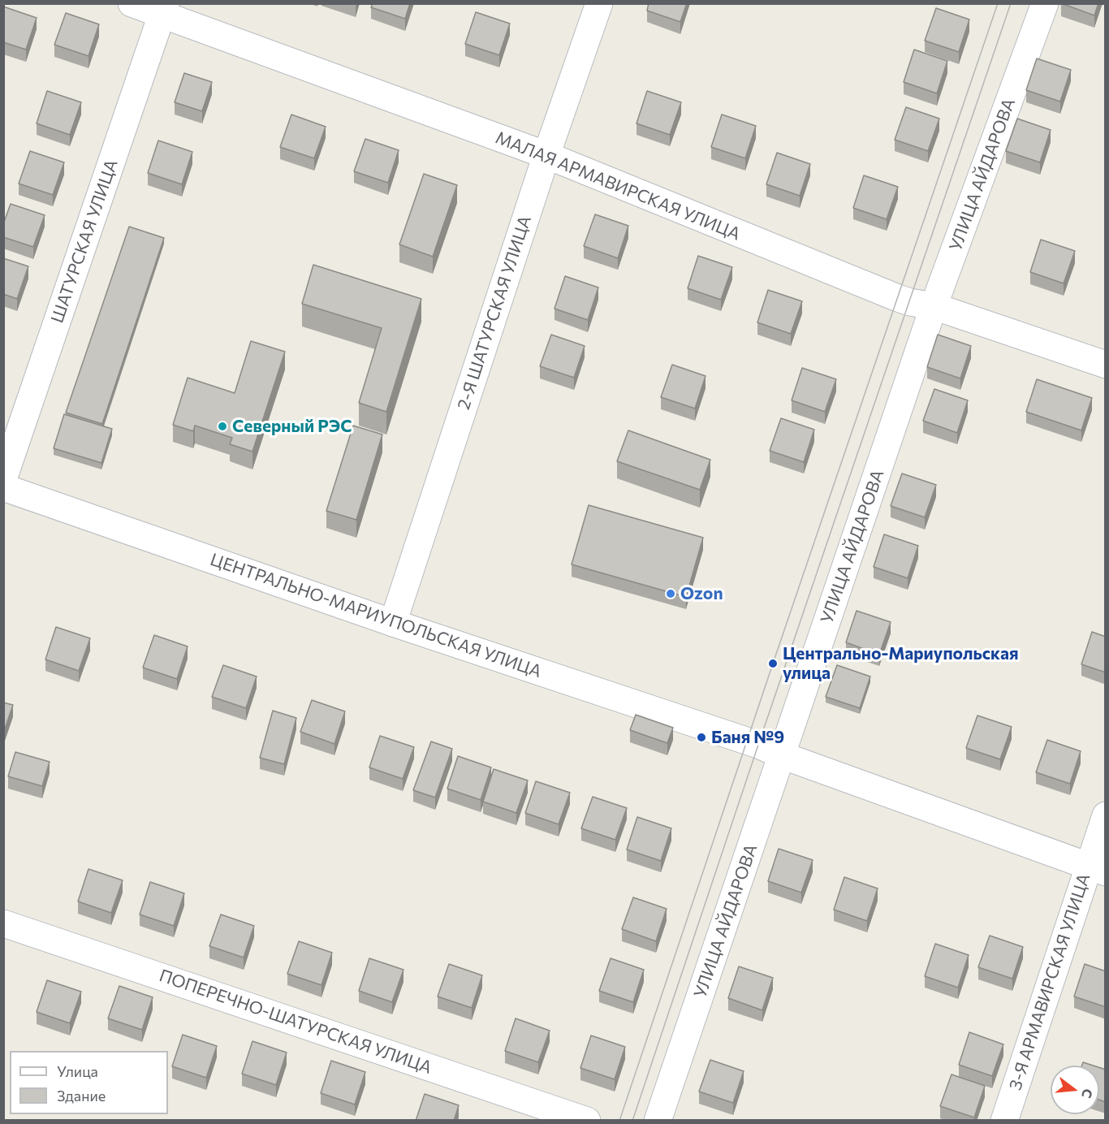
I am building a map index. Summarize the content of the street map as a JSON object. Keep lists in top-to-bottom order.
{
  "streets": {
    "street": [
      "УЛИЦА АЙДАРОВА",
      "МАЛАЯ АРМАВИРСКАЯ УЛИЦА",
      "ШАТУРСКАЯ УЛИЦА",
      "2-Я ШАТУРСКАЯ УЛИЦА",
      "ЦЕНТРАЛЬНО-МАРИУПОЛЬСКАЯ УЛИЦА",
      "3-Я АРМАВИРСКАЯ УЛИЦА",
      "ПОПЕРЕЧНО-ШАТУРСКАЯ УЛИЦА"
    ]
  },
  "crossings": [
    ["УЛИЦА АЙДАРОВА", "МАЛАЯ АРМАВИРСКАЯ УЛИЦА"],
    ["УЛИЦА АЙДАРОВА", "ЦЕНТРАЛЬНО-МАРИУПОЛЬСКАЯ УЛИЦА"],
    ["МАЛАЯ АРМАВИРСКАЯ УЛИЦА", "ШАТУРСКАЯ УЛИЦА"],
    ["МАЛАЯ АРМАВИРСКАЯ УЛИЦА", "2-Я ШАТУРСКАЯ УЛИЦА"],
    ["2-Я ШАТУРСКАЯ УЛИЦА", "ЦЕНТРАЛЬНО-МАРИУПОЛЬСКАЯ УЛИЦА"],
    ["ЦЕНТРАЛЬНО-МАРИУПОЛЬСКАЯ УЛИЦА", "3-Я АРМАВИРСКАЯ УЛИЦА"]
  ],
  "places": [
    "Северный РЭС",
    "Ozon",
    "Центрально-Мариупольская улица",
    "Баня №9"
  ],
  "legend": ["Улица", "Здание"],
  "north": "right"
}
